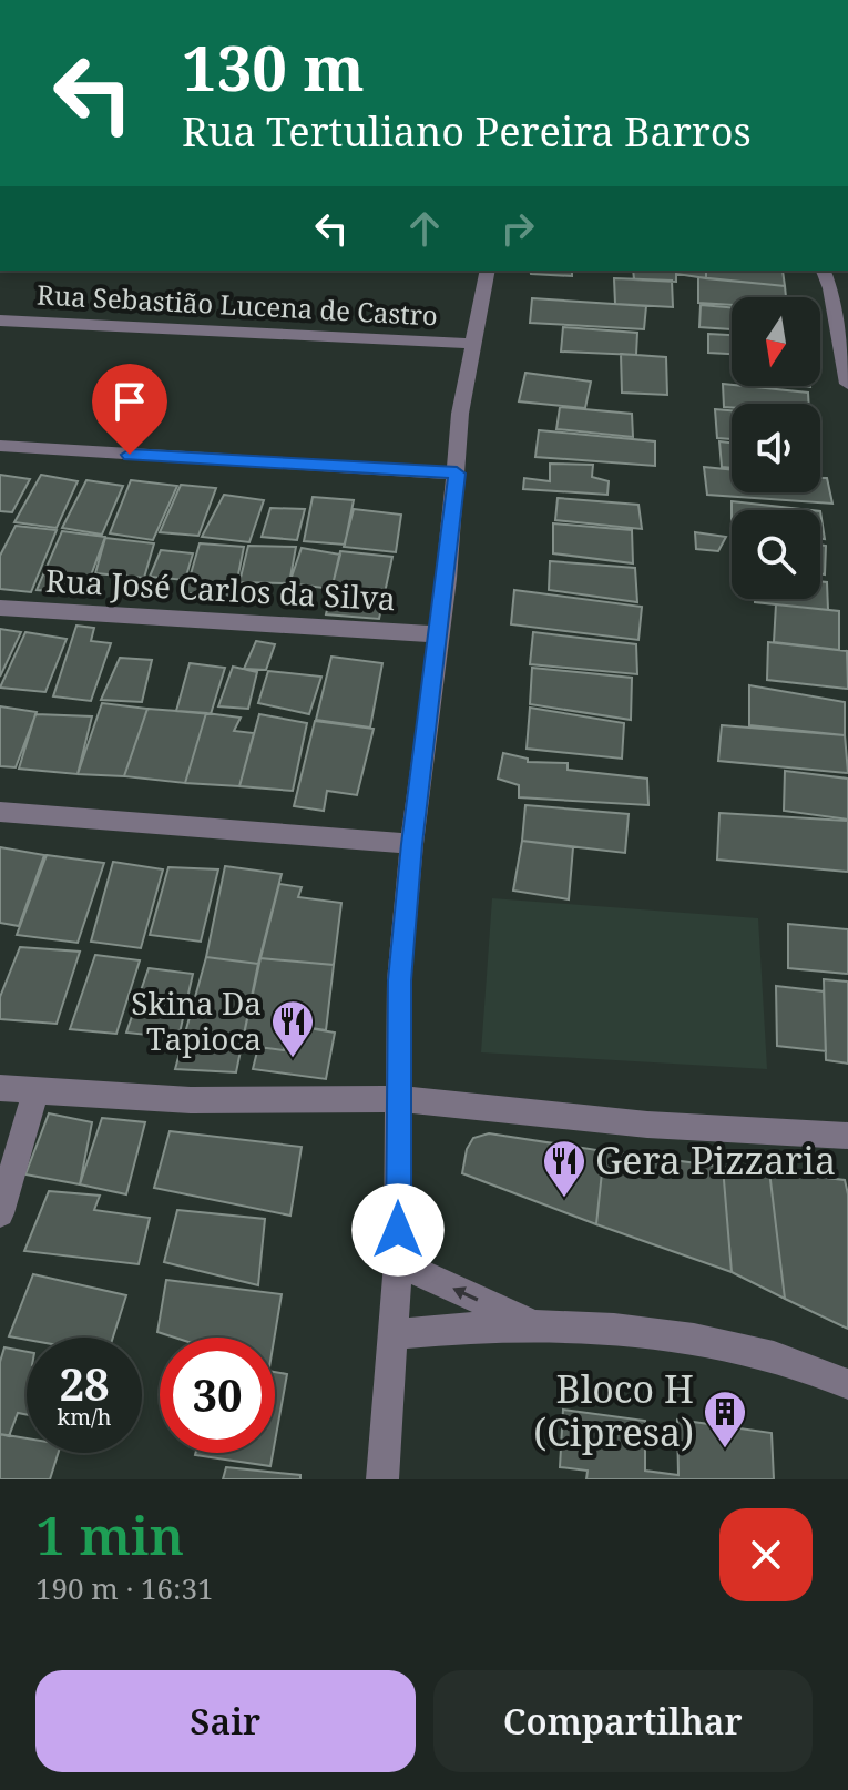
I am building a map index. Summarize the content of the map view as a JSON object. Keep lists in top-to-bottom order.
{
  "streets": {
    "street": ["Rua Sebastião Lucena de Castro", "Rua José Carlos da Silva"]
  },
  "places": {
    "restaurant": ["Skina Da Tapioca", "Gera Pizzaria"],
    "building": ["Bloco H (Cipresa)"]
  },
  "north": "bottom",
  "page": {
    "turn": ["130 m", "Rua Tertuliano Pereira Barros"],
    "speed": "28 km/h",
    "limit": "30",
    "heading": ["1 min", "190 m · 16:31"],
    "buttons": ["Sair", "Compartilhar"]
  }
}
